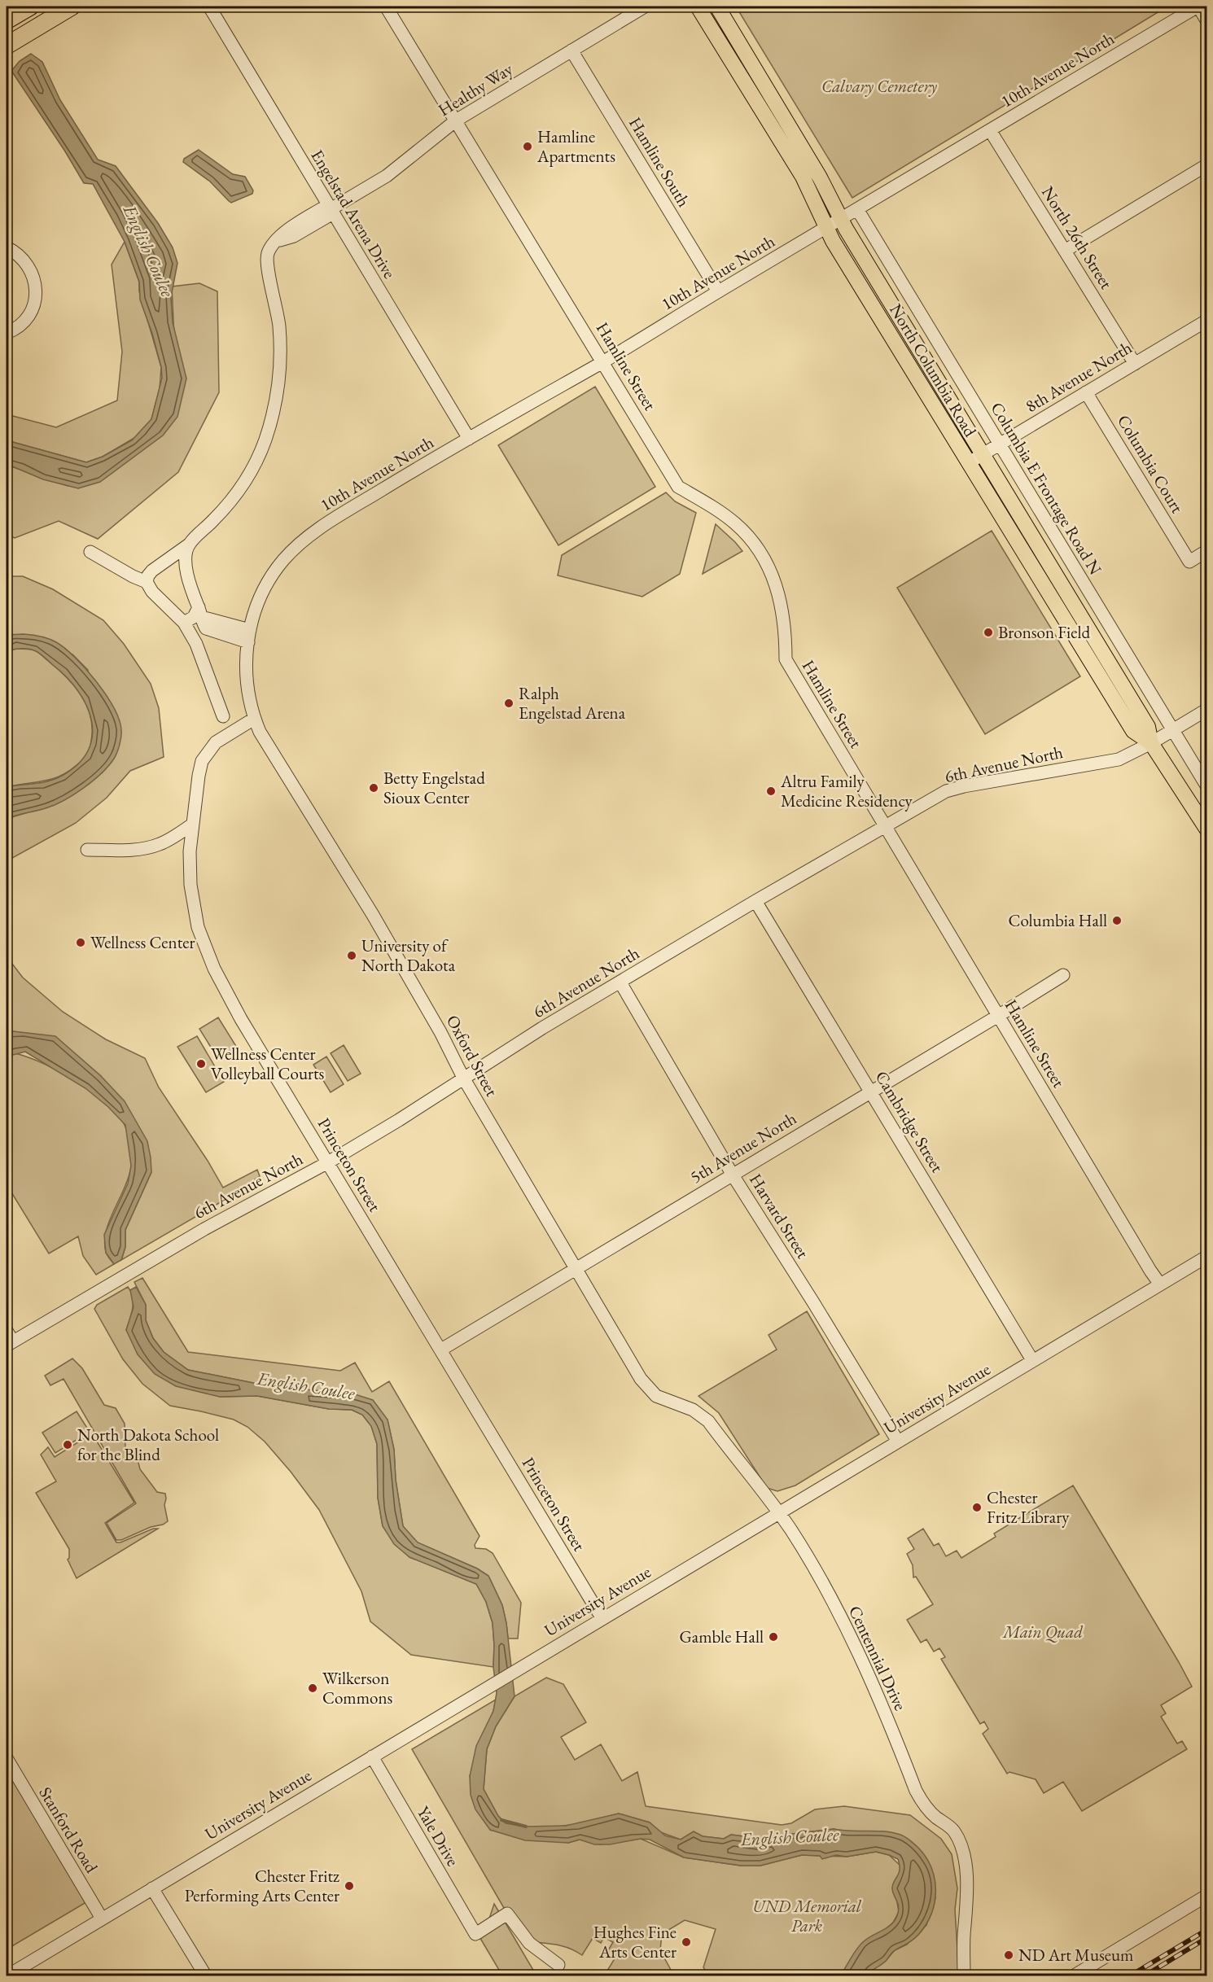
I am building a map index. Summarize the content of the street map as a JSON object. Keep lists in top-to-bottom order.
{
  "streets": {
    "main road": ["North Columbia Road"],
    "street": [
      "10th Avenue North",
      "Healthy Way",
      "Hamline South",
      "Engelstad Arena Drive",
      "North 26th Street",
      "Hamline Street",
      "8th Avenue North",
      "Columbia Court",
      "Columbia E Frontage Road N",
      "6th Avenue North",
      "Oxford Street",
      "Cambridge Street",
      "5th Avenue North",
      "Princeton Street",
      "Harvard Street",
      "University Avenue",
      "Centennial Drive",
      "Stanford Road",
      "Yale Drive"
    ]
  },
  "crossings": [
    ["10th Avenue North", "Hamline South"],
    ["10th Avenue North", "Engelstad Arena Drive"],
    ["10th Avenue North", "North 26th Street"],
    ["10th Avenue North", "Hamline Street"],
    ["10th Avenue North", "North Columbia Road"],
    ["10th Avenue North", "Columbia E Frontage Road N"],
    ["10th Avenue North", "Oxford Street"],
    ["Healthy Way", "Hamline South"],
    ["Healthy Way", "Engelstad Arena Drive"],
    ["Healthy Way", "Hamline Street"],
    ["North 26th Street", "8th Avenue North"],
    ["Hamline Street", "6th Avenue North"],
    ["Hamline Street", "5th Avenue North"],
    ["Hamline Street", "University Avenue"],
    ["North Columbia Road", "8th Avenue North"],
    ["North Columbia Road", "6th Avenue North"],
    ["8th Avenue North", "Columbia Court"],
    ["8th Avenue North", "Columbia E Frontage Road N"],
    ["Columbia E Frontage Road N", "6th Avenue North"],
    ["6th Avenue North", "Oxford Street"],
    ["6th Avenue North", "Cambridge Street"],
    ["6th Avenue North", "Princeton Street"],
    ["6th Avenue North", "Harvard Street"],
    ["Oxford Street", "5th Avenue North"],
    ["Oxford Street", "Princeton Street"],
    ["Oxford Street", "Centennial Drive"],
    ["Cambridge Street", "5th Avenue North"],
    ["Cambridge Street", "University Avenue"],
    ["5th Avenue North", "Princeton Street"],
    ["5th Avenue North", "Harvard Street"],
    ["Princeton Street", "University Avenue"],
    ["Harvard Street", "University Avenue"],
    ["University Avenue", "Centennial Drive"],
    ["University Avenue", "Stanford Road"],
    ["University Avenue", "Yale Drive"]
  ],
  "water": ["English Coulee"],
  "parks": ["Calvary Cemetery", "Main Quad", "UND Memorial Park"],
  "places": [
    "Hamline Apartments",
    "Bronson Field",
    "Ralph Engelstad Arena",
    "Betty Engelstad Sioux Center",
    "Altru Family Medicine Residency",
    "Columbia Hall",
    "Wellness Center",
    "University of North Dakota",
    "Wellness Center Volleyball Courts",
    "North Dakota School for the Blind",
    "Chester Fritz Library",
    "Gamble Hall",
    "Wilkerson Commons",
    "Chester Fritz Performing Arts Center",
    "Hughes Fine Arts Center",
    "ND Art Museum"
  ]
}
